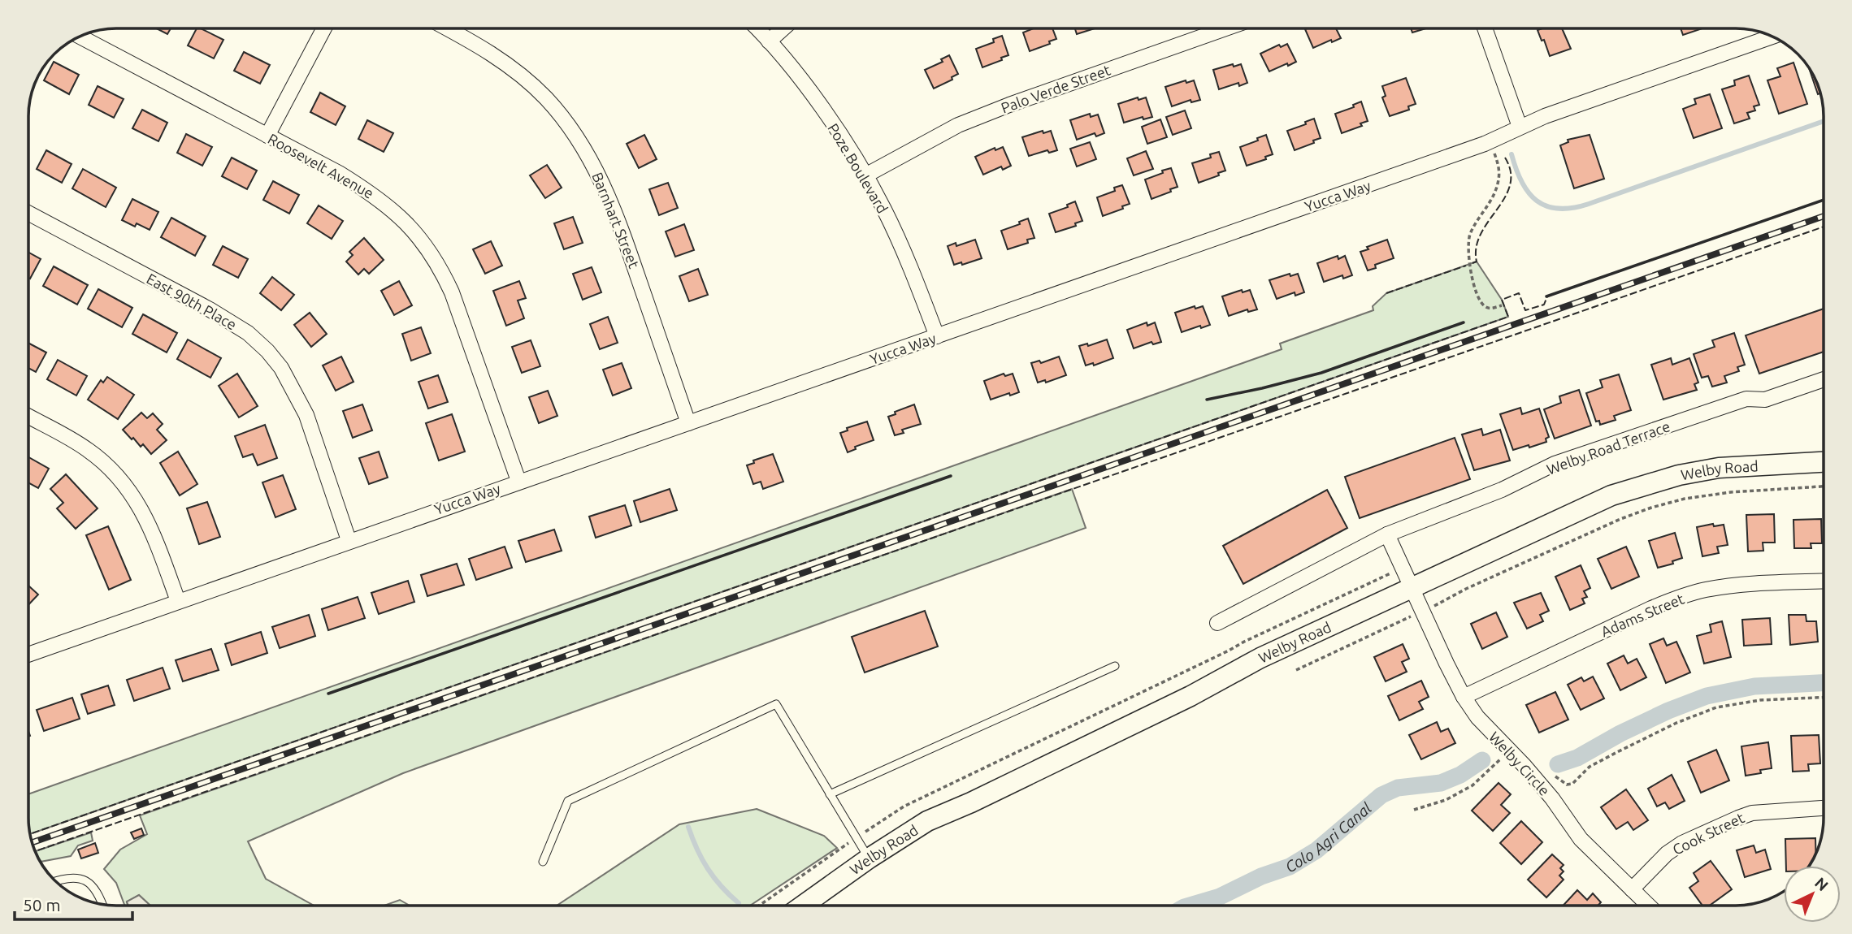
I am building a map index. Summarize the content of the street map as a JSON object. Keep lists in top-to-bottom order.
{
  "streets": {
    "street": [
      "Palo Verde Street",
      "Roosevelt Avenue",
      "Poze Boulevard",
      "Yucca Way",
      "Barnhart Street",
      "East 90th Place",
      "Welby Road Terrace",
      "Welby Road",
      "Adams Street",
      "Welby Circle",
      "Cook Street"
    ]
  },
  "crossings": [
    ["Palo Verde Street", "Poze Boulevard"],
    ["Roosevelt Avenue", "Yucca Way"],
    ["Poze Boulevard", "Yucca Way"],
    ["Yucca Way", "Barnhart Street"],
    ["Yucca Way", "East 90th Place"],
    ["Welby Road", "Welby Circle"],
    ["Adams Street", "Welby Circle"],
    ["Welby Circle", "Cook Street"]
  ],
  "water": ["Colo Agri Canal"],
  "scale_bar": "50 m",
  "north": "top right"
}
